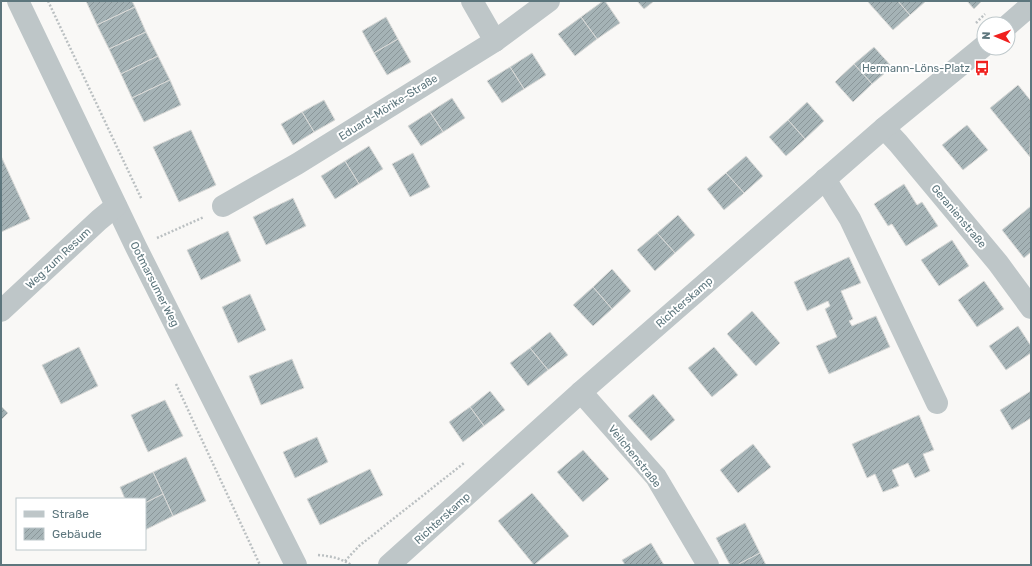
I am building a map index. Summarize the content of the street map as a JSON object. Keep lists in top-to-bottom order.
{
  "streets": {
    "street": [
      "Eduard-Mörike-Straße",
      "Geranienstraße",
      "Weg zum Resum",
      "Ootmarsumer Weg",
      "Richterskamp",
      "Veilchenstraße"
    ]
  },
  "crossings": [
    ["Geranienstraße", "Richterskamp"],
    ["Weg zum Resum", "Ootmarsumer Weg"],
    ["Richterskamp", "Veilchenstraße"]
  ],
  "places": {
    "bus stop": ["Hermann-Löns-Platz"]
  },
  "legend": ["Straße", "Gebäude"],
  "north": "left"
}
